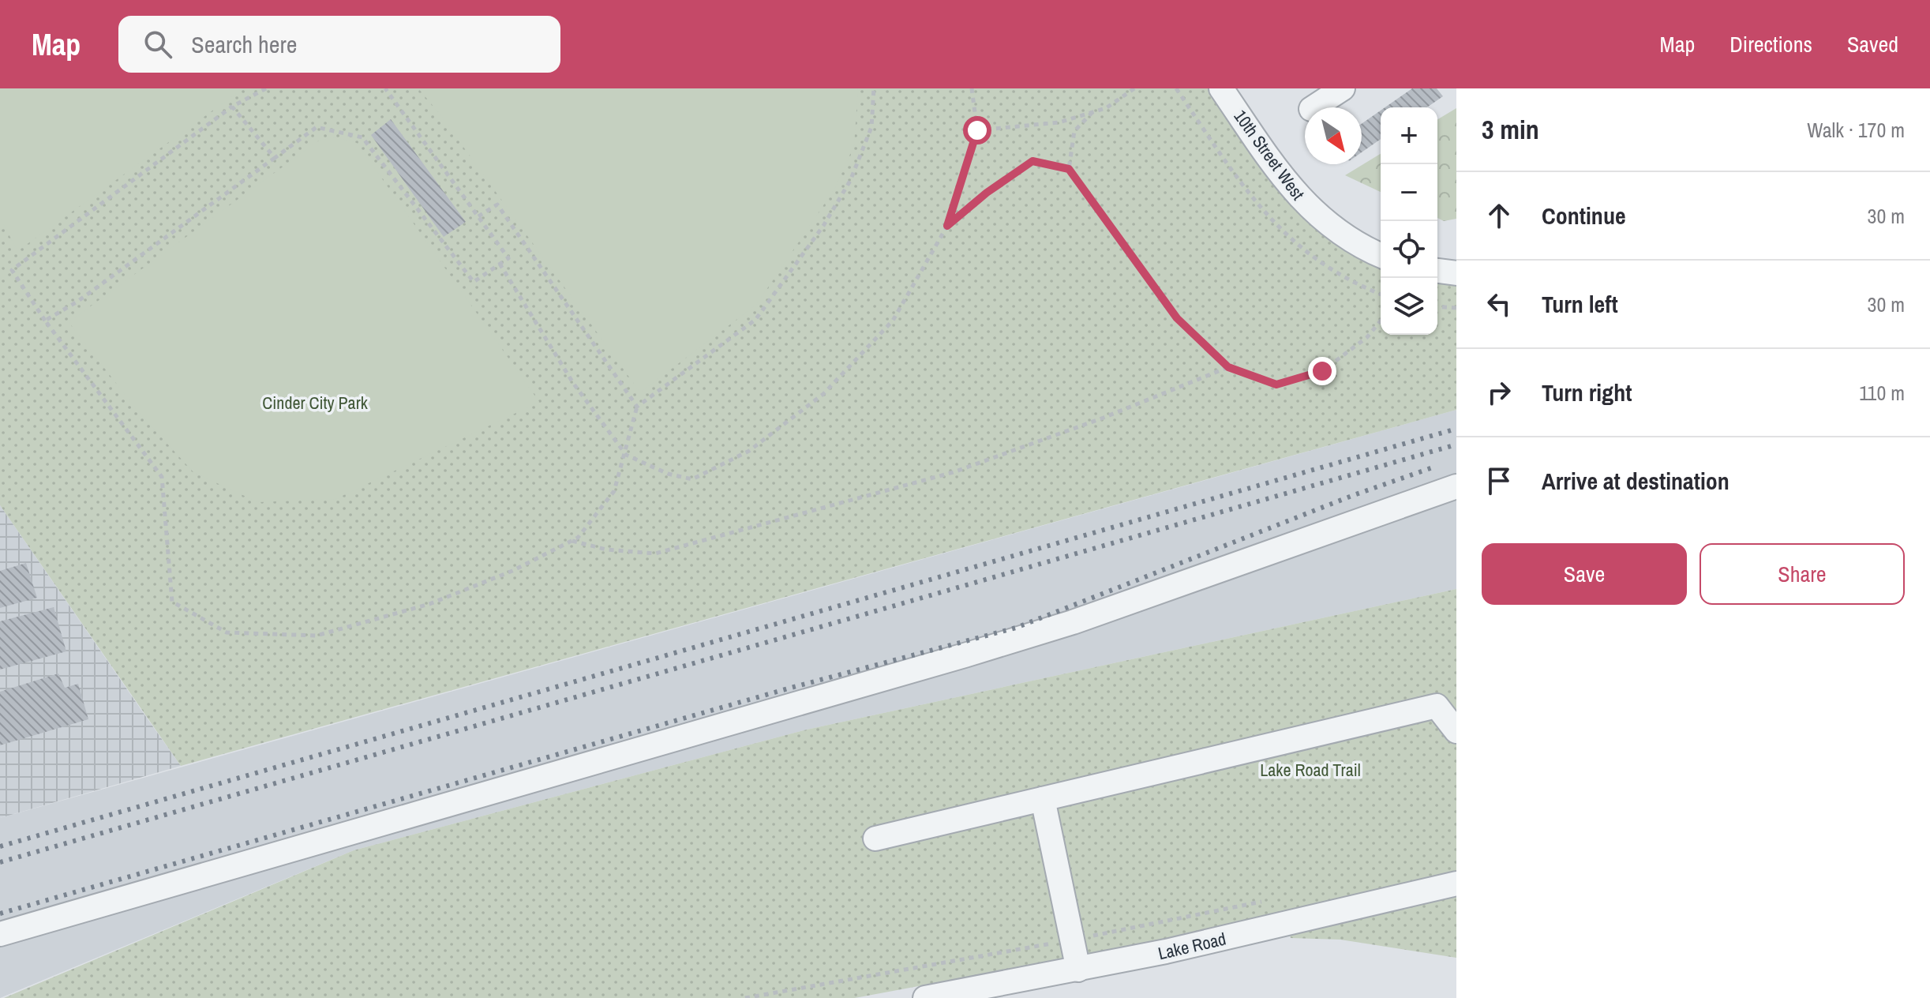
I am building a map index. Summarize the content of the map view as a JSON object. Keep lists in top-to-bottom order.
{
  "streets": {
    "street": ["10th Street West", "Lake Road"]
  },
  "parks": ["Cinder City Park", "Lake Road Trail"],
  "north": "bottom right",
  "page": {
    "header": "Map",
    "search": "Search here",
    "nav": ["Map", "Directions", "Saved"],
    "heading": ["3 min", "Walk · 170 m"],
    "map_buttons": ["+", "−"],
    "list": [
      ["Continue", "30 m"],
      ["Turn left", "30 m"],
      ["Turn right", "110 m"],
      "Arrive at destination"
    ],
    "buttons": ["Save", "Share"]
  }
}
